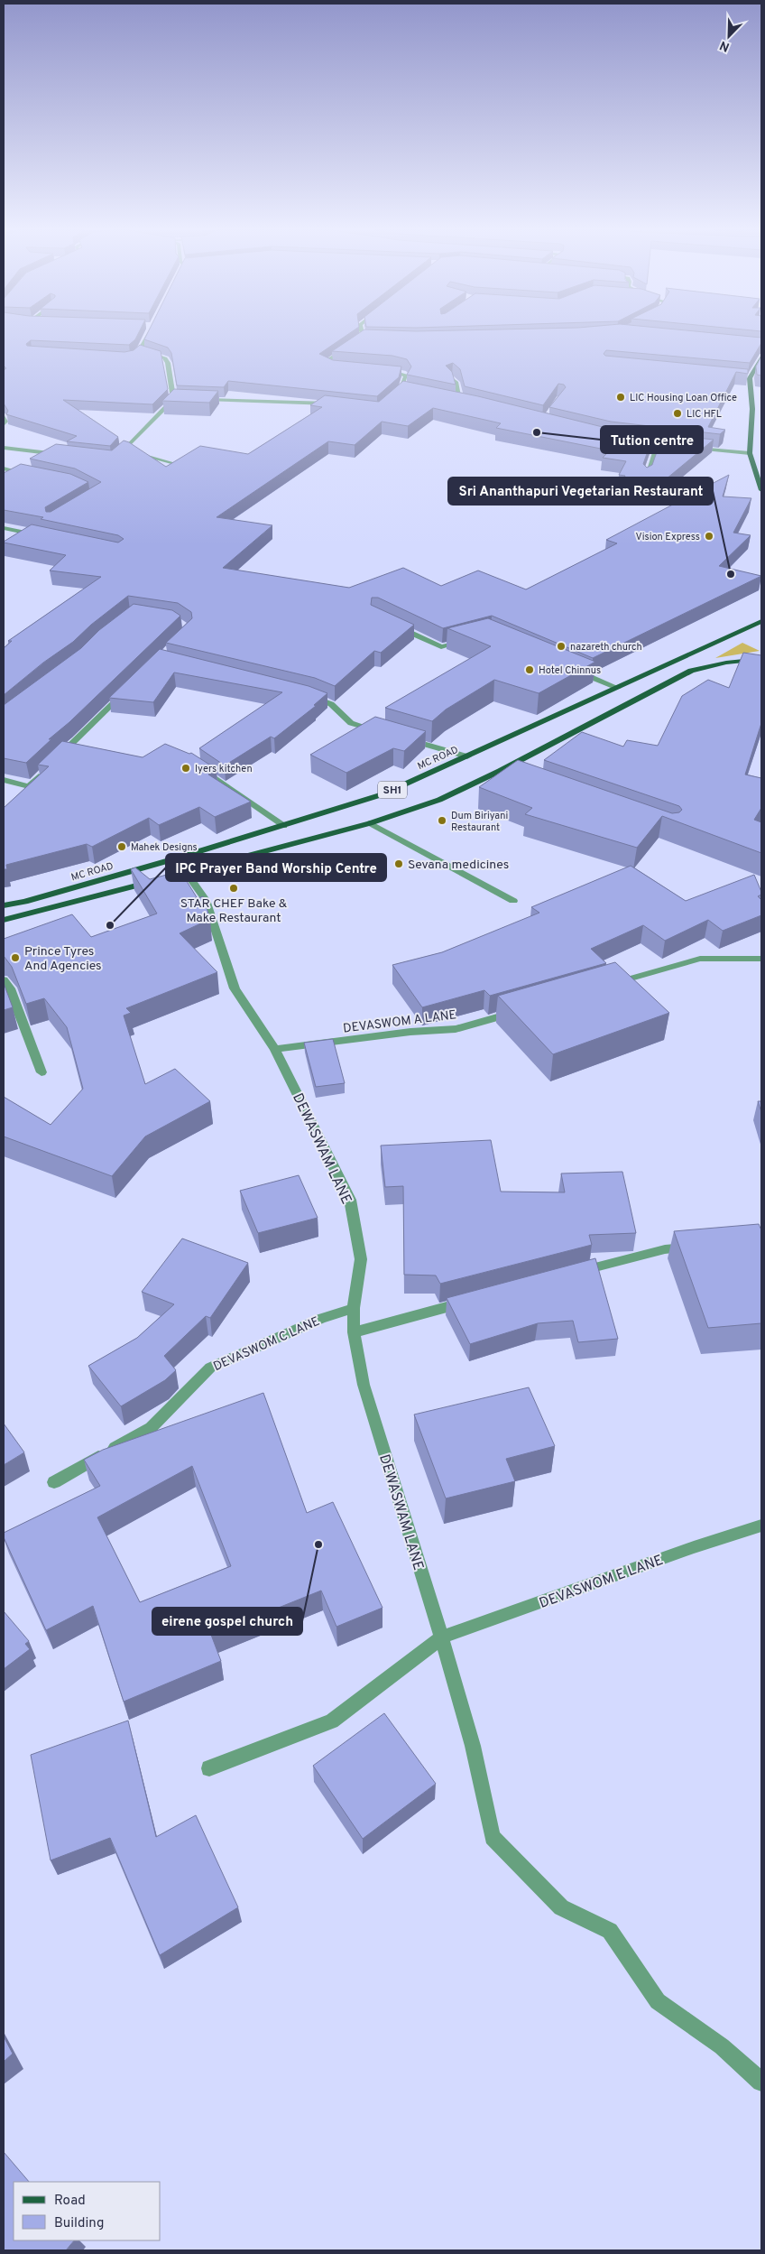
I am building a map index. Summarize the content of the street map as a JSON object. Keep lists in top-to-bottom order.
{
  "streets": {
    "main road": ["MC ROAD", "SH1"],
    "street": [
      "DEVASWOM A LANE",
      "DEWASWAM LANE",
      "DEVASWOM C LANE",
      "DEVASWOM E LANE"
    ]
  },
  "crossings": [
    ["MC ROAD", "DEWASWAM LANE"],
    ["DEVASWOM A LANE", "DEWASWAM LANE"],
    ["DEWASWAM LANE", "DEVASWOM C LANE"],
    ["DEWASWAM LANE", "DEVASWOM E LANE"]
  ],
  "places": [
    "LIC Housing Loan Office",
    "LIC HFL",
    "Tution centre",
    "Vision Express",
    "Sri Ananthapuri Vegetarian Restaurant",
    "nazareth church",
    "Hotel Chinnus",
    "Iyers kitchen",
    "Dum Biriyani Restaurant",
    "Mahek Designs",
    "Sevana medicines",
    "STAR CHEF Bake & Make Restaurant",
    "IPC Prayer Band Worship Centre",
    "Prince Tyres And Agencies",
    "eirene gospel church"
  ],
  "legend": ["Road", "Building"],
  "north": "bottom left"
}
